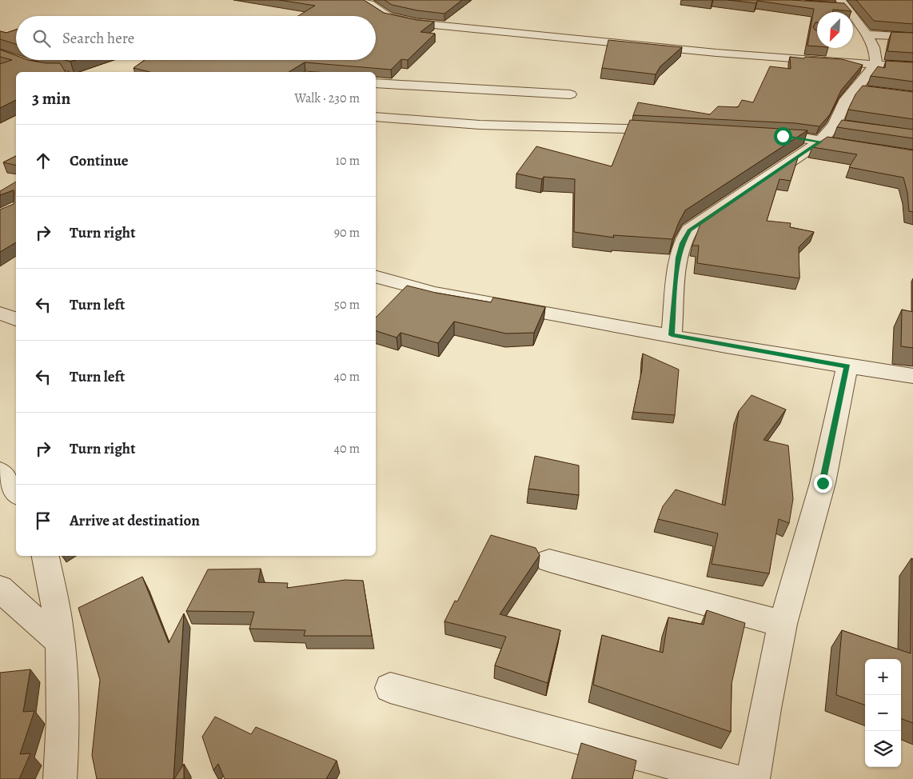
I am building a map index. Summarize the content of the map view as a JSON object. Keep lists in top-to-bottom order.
{
  "north": "bottom left",
  "page": {
    "search": "Search here",
    "heading": ["3 min", "Walk · 230 m"],
    "list": [
      ["Continue", "10 m"],
      ["Turn right", "90 m"],
      ["Turn left", "50 m"],
      ["Turn left", "40 m"],
      ["Turn right", "40 m"],
      "Arrive at destination"
    ],
    "map_buttons": ["+", "−"]
  }
}
